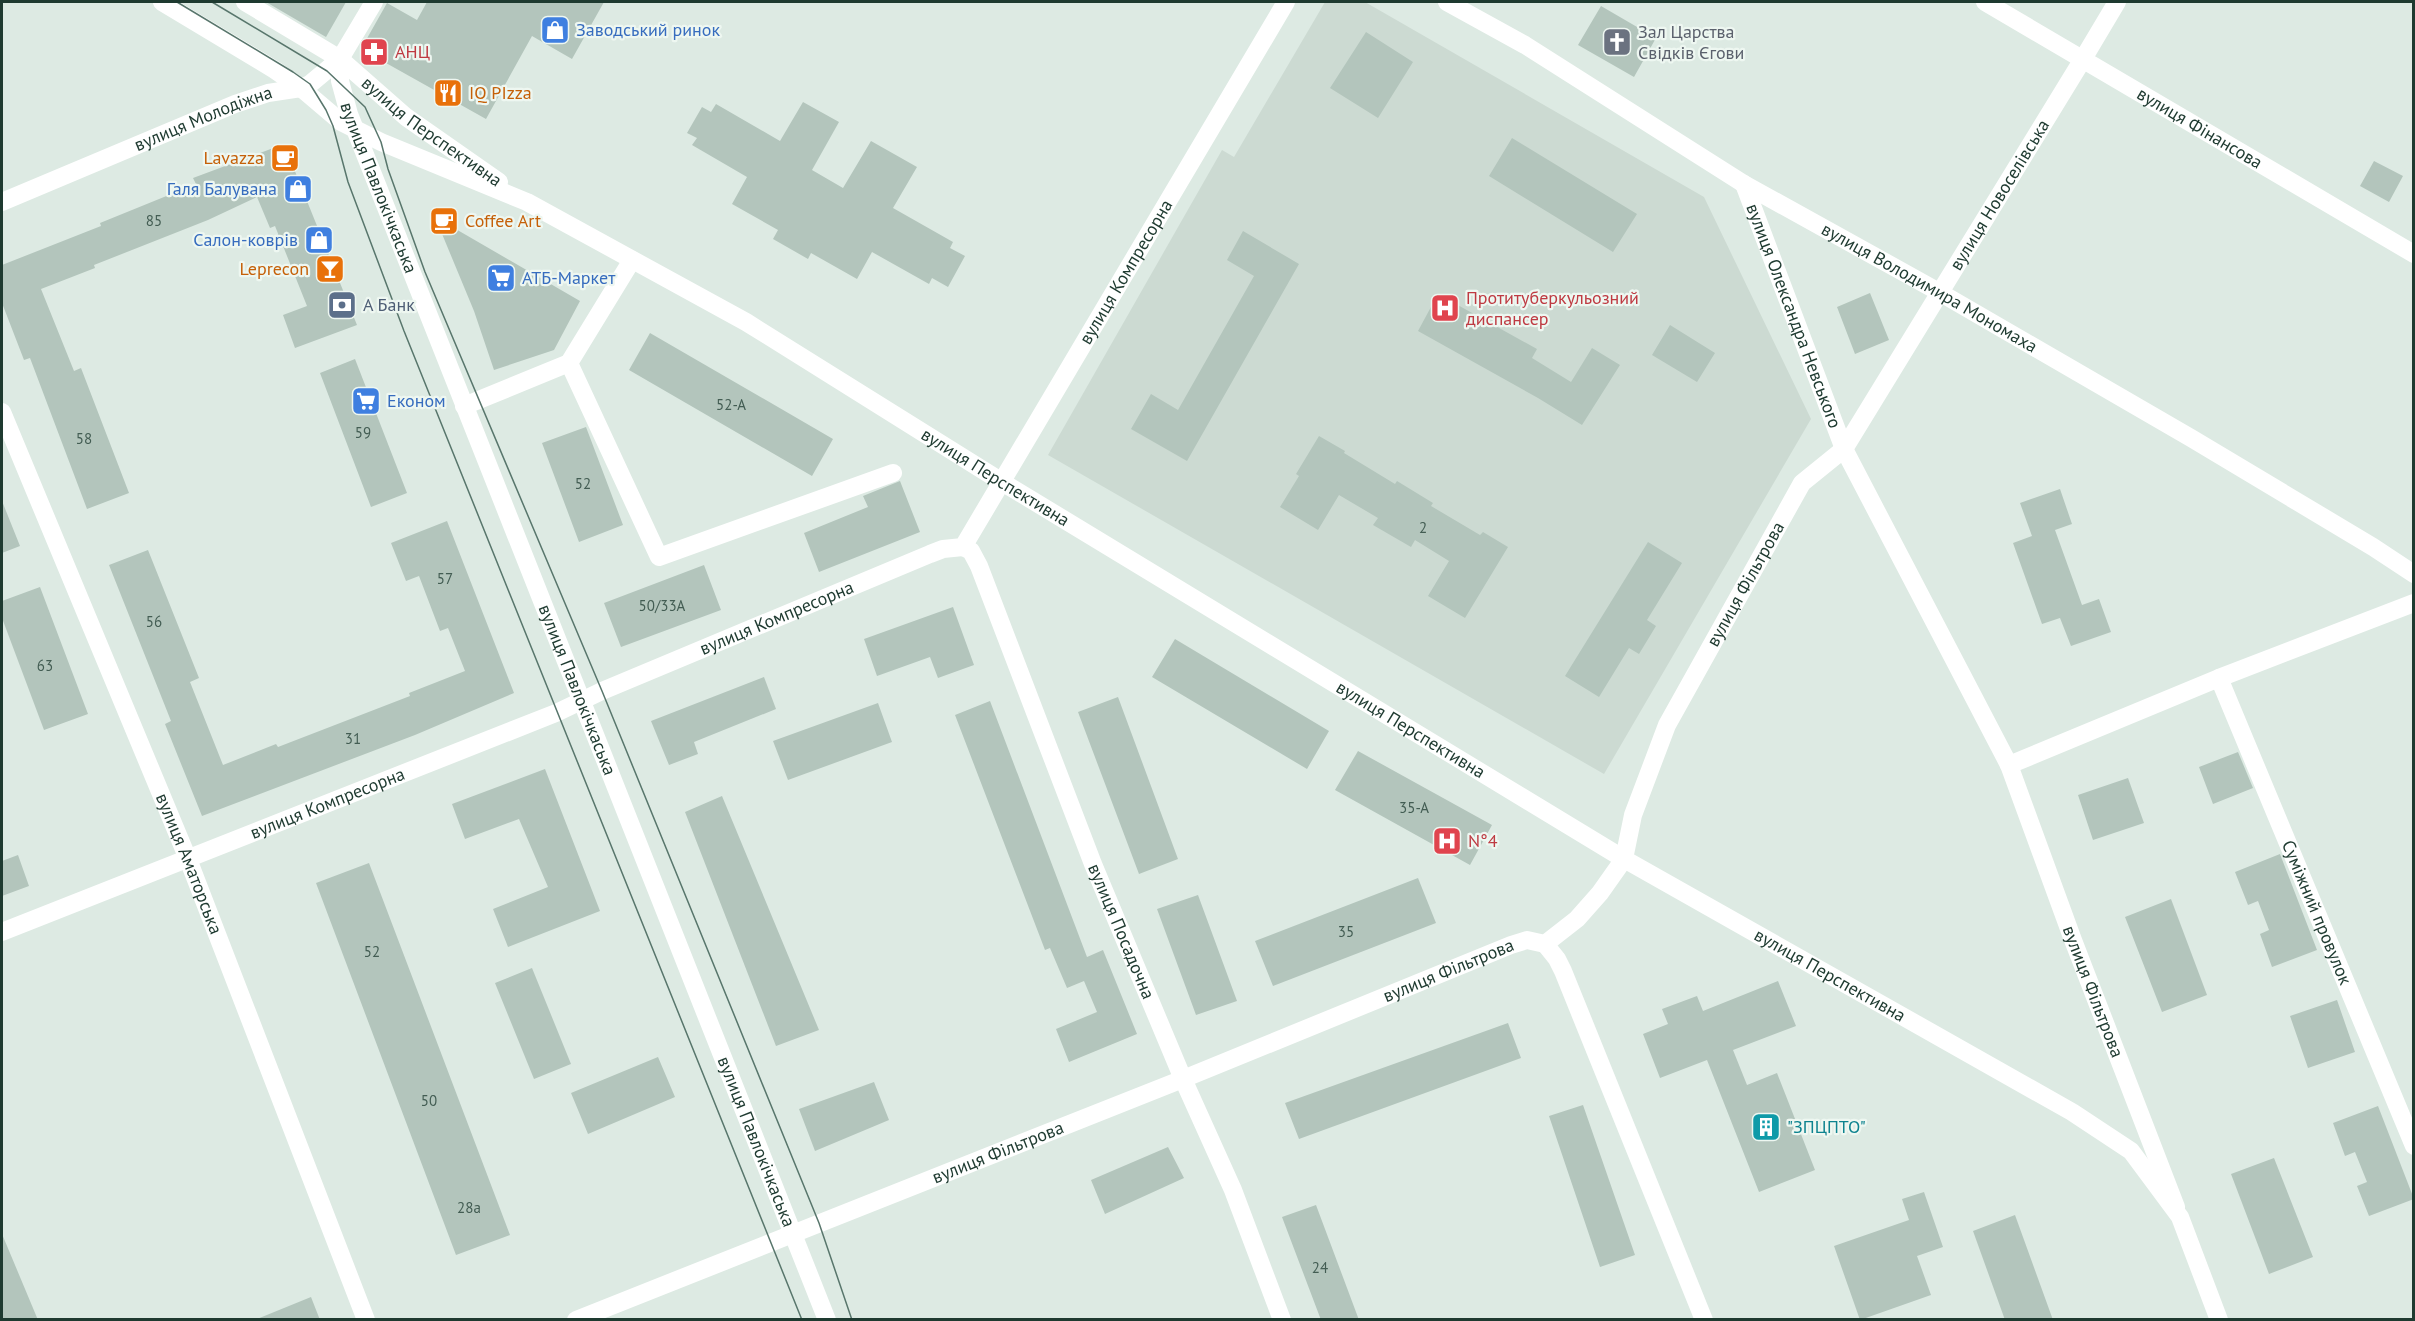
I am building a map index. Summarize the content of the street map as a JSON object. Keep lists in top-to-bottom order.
{
  "streets": {
    "street": [
      "вулиця Молодіжна",
      "вулиця Фінансова",
      "вулиця Перспективна",
      "вулиця Павлокічкаська",
      "вулиця Новоселівська",
      "вулиця Компресорна",
      "вулиця Володимира Мономаха",
      "вулиця Олександра Невського",
      "вулиця Фільтрова",
      "вулиця Аматорська",
      "Суміжний провулок",
      "вулиця Посадочна"
    ]
  },
  "crossings": [
    ["вулиця Молодіжна", "вулиця Перспективна"],
    ["вулиця Молодіжна", "вулиця Павлокічкаська"],
    ["вулиця Фінансова", "вулиця Новоселівська"],
    ["вулиця Перспективна", "вулиця Павлокічкаська"],
    ["вулиця Перспективна", "вулиця Компресорна"],
    ["вулиця Перспективна", "вулиця Фільтрова"],
    ["вулиця Павлокічкаська", "вулиця Компресорна"],
    ["вулиця Павлокічкаська", "вулиця Фільтрова"],
    ["вулиця Новоселівська", "вулиця Володимира Мономаха"],
    ["вулиця Новоселівська", "вулиця Олександра Невського"],
    ["вулиця Новоселівська", "вулиця Фільтрова"],
    ["вулиця Компресорна", "вулиця Аматорська"],
    ["вулиця Компресорна", "вулиця Посадочна"],
    ["вулиця Володимира Мономаха", "вулиця Олександра Невського"],
    ["вулиця Олександра Невського", "вулиця Фільтрова"],
    ["вулиця Фільтрова", "вулиця Посадочна"]
  ],
  "places": {
    "shop": ["Заводський ринок", "Галя Балувана", "Салон-коврів"],
    "church": ["Зал Царства Свідків Єгови"],
    "pharmacy": ["АНЦ"],
    "restaurant": ["IQ PIzza"],
    "cafe": ["Lavazza", "Coffee Art"],
    "bar": ["Leprecon"],
    "supermarket": ["АТБ-Маркет", "Економ"],
    "bank": ["А Банк"],
    "hospital": ["Протитуберкульозний диспансер", "N°4"],
    "building": ["\"ЗПЦПТО\""]
  },
  "house_numbers": [
    "85",
    "52-А",
    "59",
    "58",
    "52",
    "2",
    "57",
    "50/33А",
    "56",
    "63",
    "31",
    "35-А",
    "35",
    "52",
    "50",
    "28а",
    "24"
  ]
}
